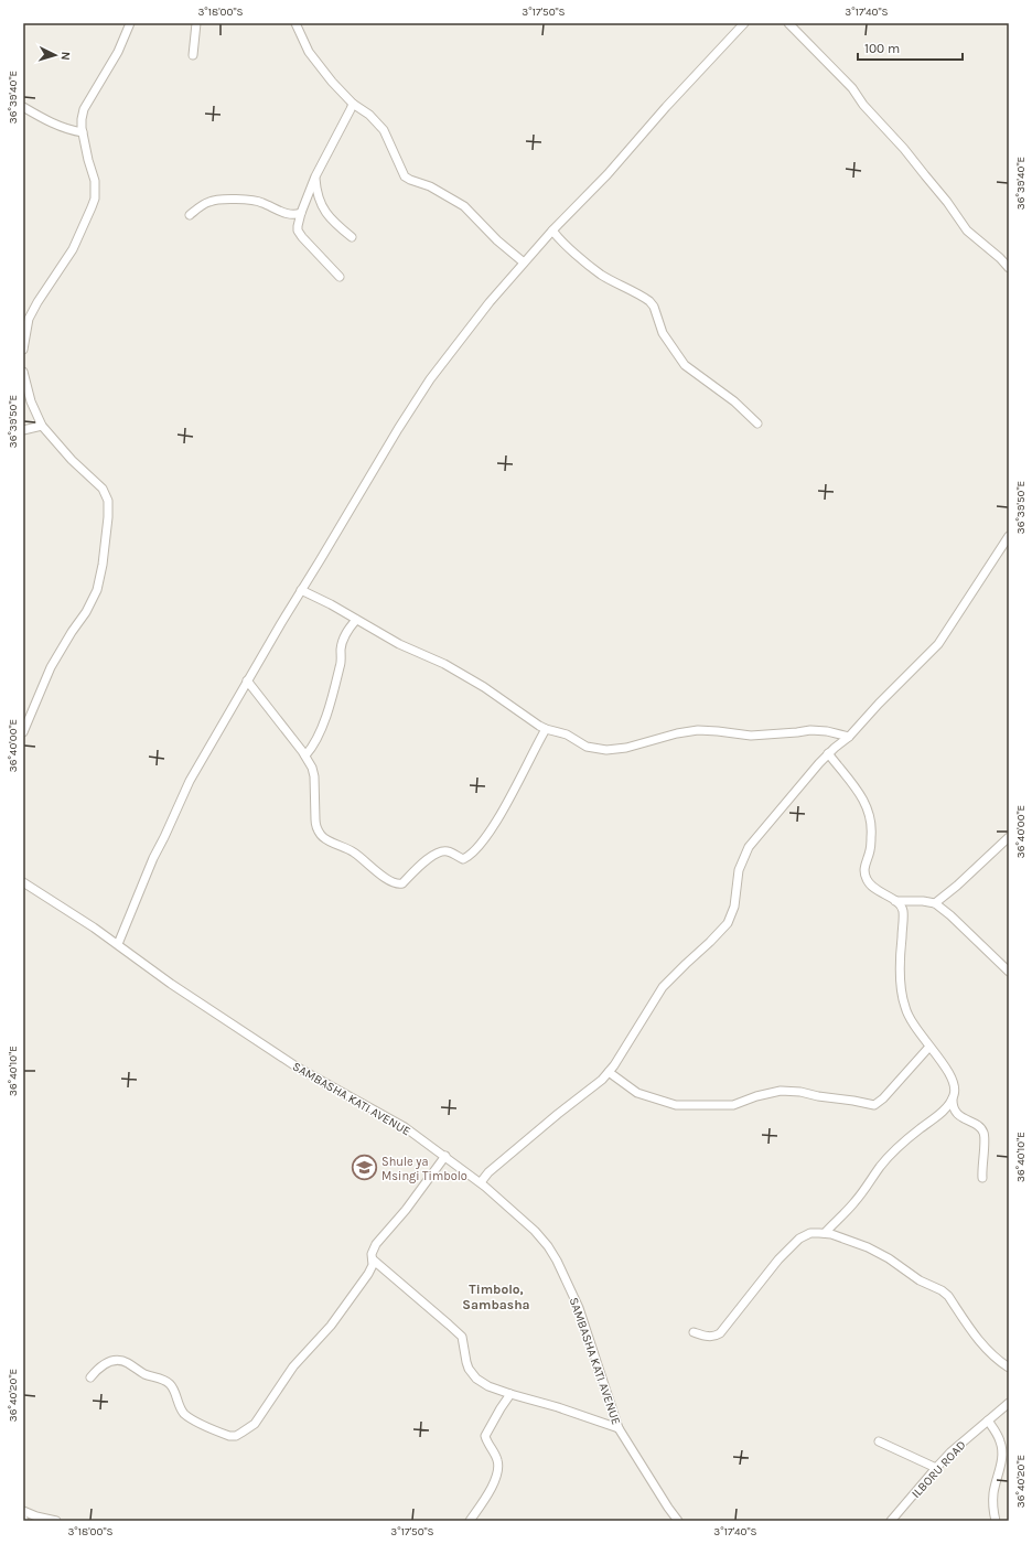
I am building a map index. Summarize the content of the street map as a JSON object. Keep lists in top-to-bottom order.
{
  "streets": {
    "street": ["SAMBASHA KATI AVENUE", "ILBORU ROAD"]
  },
  "districts": ["Timbolo, Sambasha"],
  "places": {
    "school or university": ["Shule ya Msingi Timbolo"]
  },
  "scale_bar": "100 m",
  "north": "right",
  "coordinates": [
    "3°18'00\"S",
    "3°17'50\"S",
    "3°17'40\"S",
    "36°39'40\"E",
    "36°39'50\"E",
    "36°40'00\"E",
    "36°40'10\"E",
    "36°40'20\"E"
  ]
}
